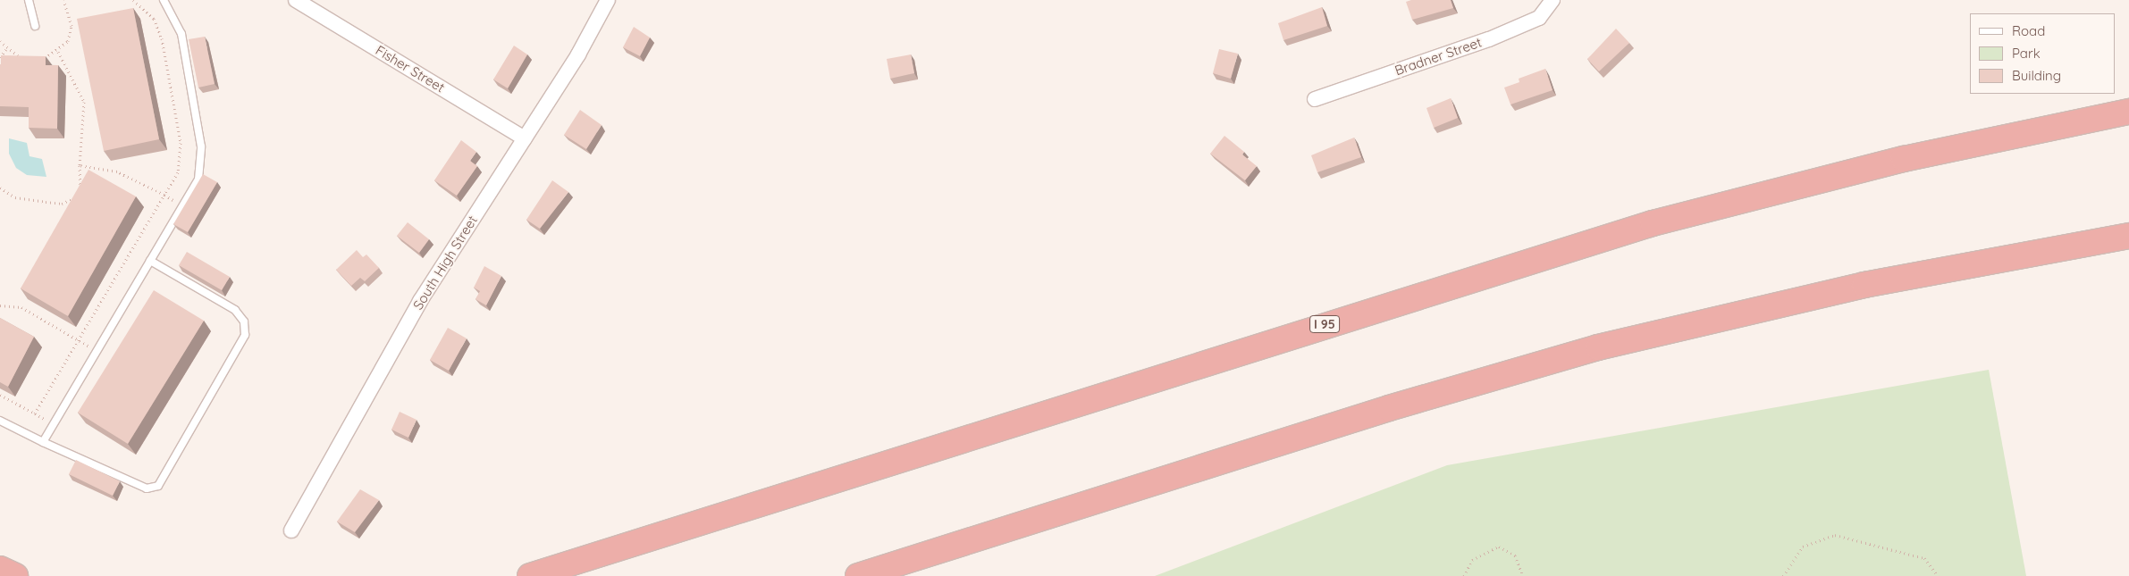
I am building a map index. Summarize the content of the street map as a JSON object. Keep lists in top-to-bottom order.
{
  "streets": {
    "highway": ["I 95"],
    "street": ["Bradner Street", "Fisher Street", "South High Street"]
  },
  "crossings": [
    ["Fisher Street", "South High Street"]
  ],
  "legend": ["Road", "Park", "Building"]
}
